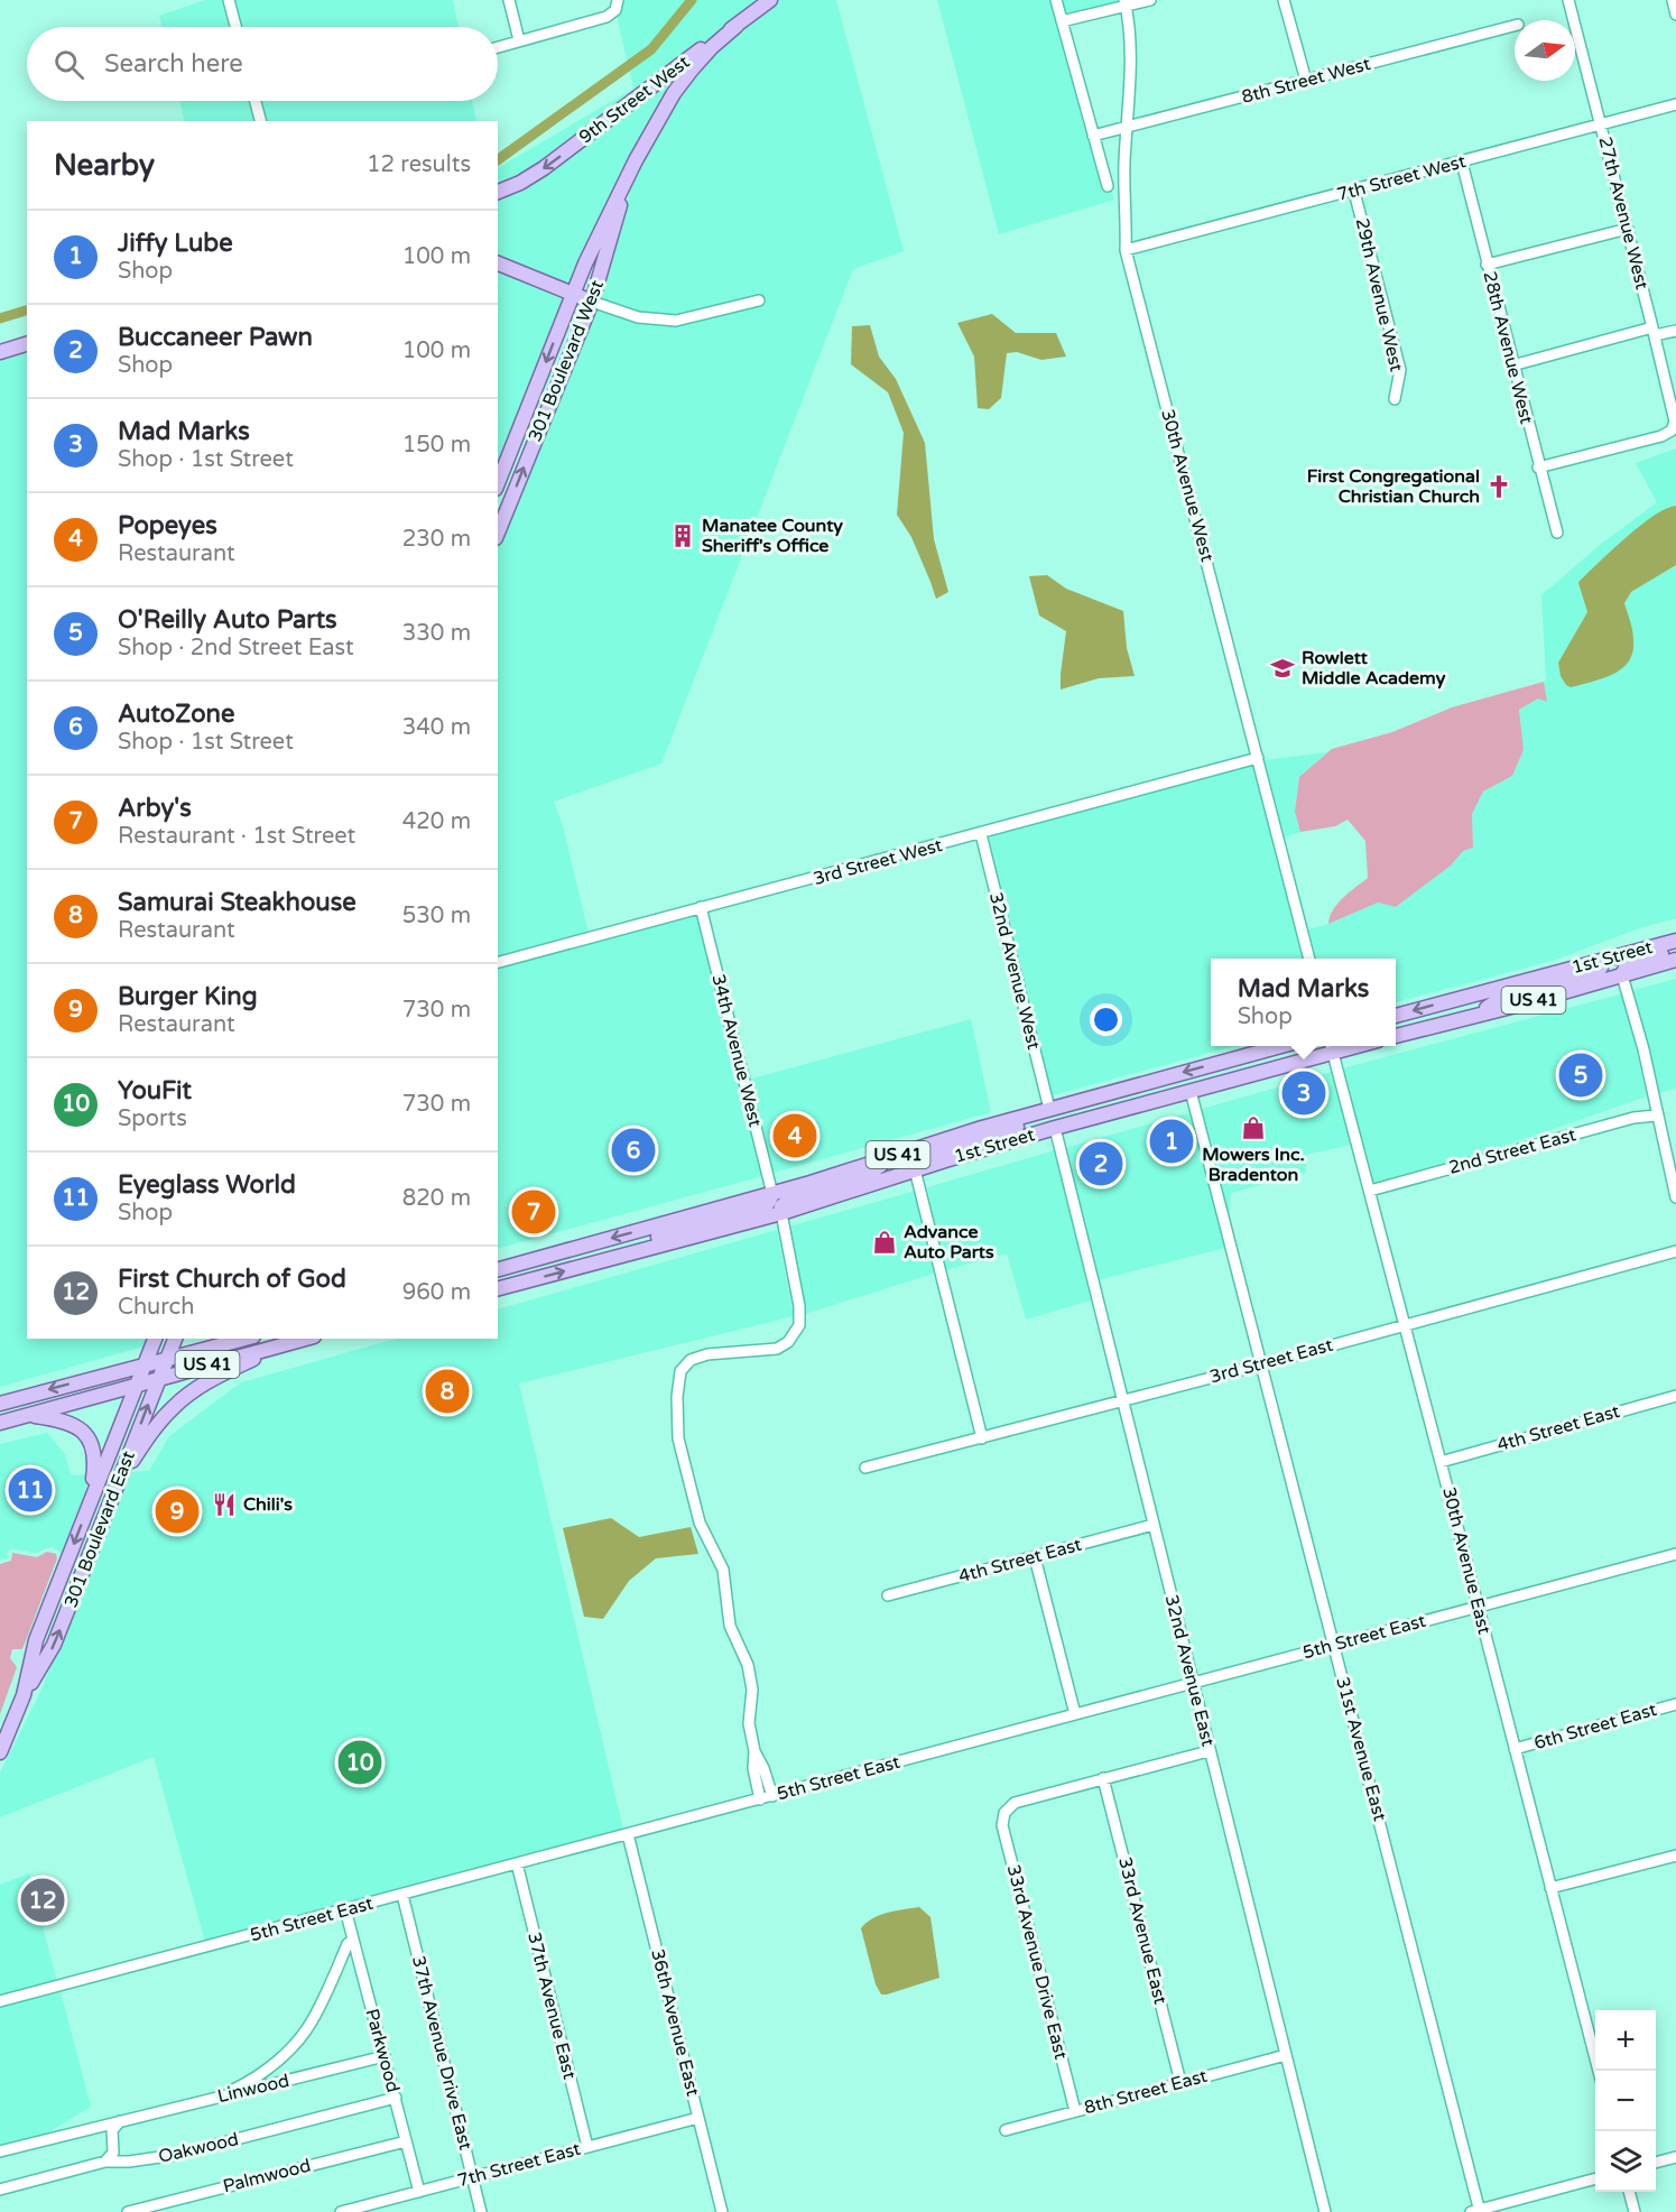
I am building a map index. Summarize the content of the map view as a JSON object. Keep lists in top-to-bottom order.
{
  "streets": {
    "main road": [
      "9th Street West",
      "301 Boulevard West",
      "1st Street",
      "US 41",
      "301 Boulevard East"
    ],
    "street": [
      "8th Street West",
      "7th Street West",
      "27th Avenue West",
      "29th Avenue West",
      "28th Avenue West",
      "30th Avenue West",
      "3rd Street West",
      "32nd Avenue West",
      "34th Avenue West",
      "2nd Street East",
      "3rd Street East",
      "4th Street East",
      "30th Avenue East",
      "5th Street East",
      "32nd Avenue East",
      "6th Street East",
      "31st Avenue East",
      "33rd Avenue East",
      "33rd Avenue Drive East",
      "37th Avenue East",
      "36th Avenue East",
      "Parkwood",
      "37th Avenue Drive East",
      "Linwood",
      "8th Street East",
      "Oakwood",
      "7th Street East",
      "Palmwood"
    ]
  },
  "crossings": [
    ["8th Street West", "30th Avenue West"],
    ["9th Street West", "301 Boulevard West"],
    ["7th Street West", "27th Avenue West"],
    ["7th Street West", "29th Avenue West"],
    ["7th Street West", "28th Avenue West"],
    ["7th Street West", "30th Avenue West"],
    ["27th Avenue West", "28th Avenue West"],
    ["30th Avenue West", "3rd Street West"],
    ["3rd Street West", "32nd Avenue West"],
    ["3rd Street West", "34th Avenue West"],
    ["1st Street", "32nd Avenue West"],
    ["1st Street", "34th Avenue West"],
    ["1st Street", "30th Avenue East"],
    ["1st Street", "32nd Avenue East"],
    ["1st Street", "31st Avenue East"],
    ["US 41", "301 Boulevard East"],
    ["2nd Street East", "30th Avenue East"],
    ["3rd Street East", "30th Avenue East"],
    ["3rd Street East", "32nd Avenue East"],
    ["3rd Street East", "31st Avenue East"],
    ["4th Street East", "30th Avenue East"],
    ["4th Street East", "32nd Avenue East"],
    ["30th Avenue East", "5th Street East"],
    ["30th Avenue East", "6th Street East"],
    ["5th Street East", "32nd Avenue East"],
    ["5th Street East", "31st Avenue East"],
    ["5th Street East", "37th Avenue East"],
    ["5th Street East", "36th Avenue East"],
    ["5th Street East", "Parkwood"],
    ["5th Street East", "37th Avenue Drive East"],
    ["32nd Avenue East", "8th Street East"],
    ["33rd Avenue East", "33rd Avenue Drive East"],
    ["33rd Avenue East", "8th Street East"],
    ["33rd Avenue Drive East", "8th Street East"],
    ["37th Avenue East", "7th Street East"],
    ["36th Avenue East", "7th Street East"],
    ["Parkwood", "Linwood"],
    ["Parkwood", "Oakwood"],
    ["Parkwood", "7th Street East"],
    ["Parkwood", "Palmwood"],
    ["37th Avenue Drive East", "7th Street East"]
  ],
  "one_way": ["9th Street West"],
  "places": {
    "church": ["First Congregational Christian Church"],
    "building": ["Manatee County Sheriff's Office"],
    "school or university": ["Rowlett Middle Academy"],
    "shop": ["Mowers Inc. Bradenton", "Advance Auto Parts"],
    "restaurant": ["Chili's"]
  },
  "north": "right",
  "page": {
    "search": "Search here",
    "heading": ["Nearby", "12 results"],
    "list": [
      {
        "mark": "1",
        "name": "Jiffy Lube",
        "note": "Shop",
        "value": "100 m"
      },
      {
        "mark": "2",
        "name": "Buccaneer Pawn",
        "note": "Shop",
        "value": "100 m"
      },
      {
        "mark": "3",
        "name": "Mad Marks",
        "note": "Shop · 1st Street",
        "value": "150 m"
      },
      {
        "mark": "4",
        "name": "Popeyes",
        "note": "Restaurant",
        "value": "230 m"
      },
      {
        "mark": "5",
        "name": "O'Reilly Auto Parts",
        "note": "Shop · 2nd Street East",
        "value": "330 m"
      },
      {
        "mark": "6",
        "name": "AutoZone",
        "note": "Shop · 1st Street",
        "value": "340 m"
      },
      {
        "mark": "7",
        "name": "Arby's",
        "note": "Restaurant · 1st Street",
        "value": "420 m"
      },
      {
        "mark": "8",
        "name": "Samurai Steakhouse",
        "note": "Restaurant",
        "value": "530 m"
      },
      {
        "mark": "9",
        "name": "Burger King",
        "note": "Restaurant",
        "value": "730 m"
      },
      {
        "mark": "10",
        "name": "YouFit",
        "note": "Sports",
        "value": "730 m"
      },
      {
        "mark": "11",
        "name": "Eyeglass World",
        "note": "Shop",
        "value": "820 m"
      },
      {
        "mark": "12",
        "name": "First Church of God",
        "note": "Church",
        "value": "960 m"
      }
    ],
    "popup": ["Mad Marks", "Shop"],
    "pins": [
      "5",
      "3",
      "4",
      "1",
      "6",
      "2",
      "7",
      "8",
      "11",
      "9",
      "10",
      "12"
    ],
    "map_buttons": ["+", "−"]
  }
}
